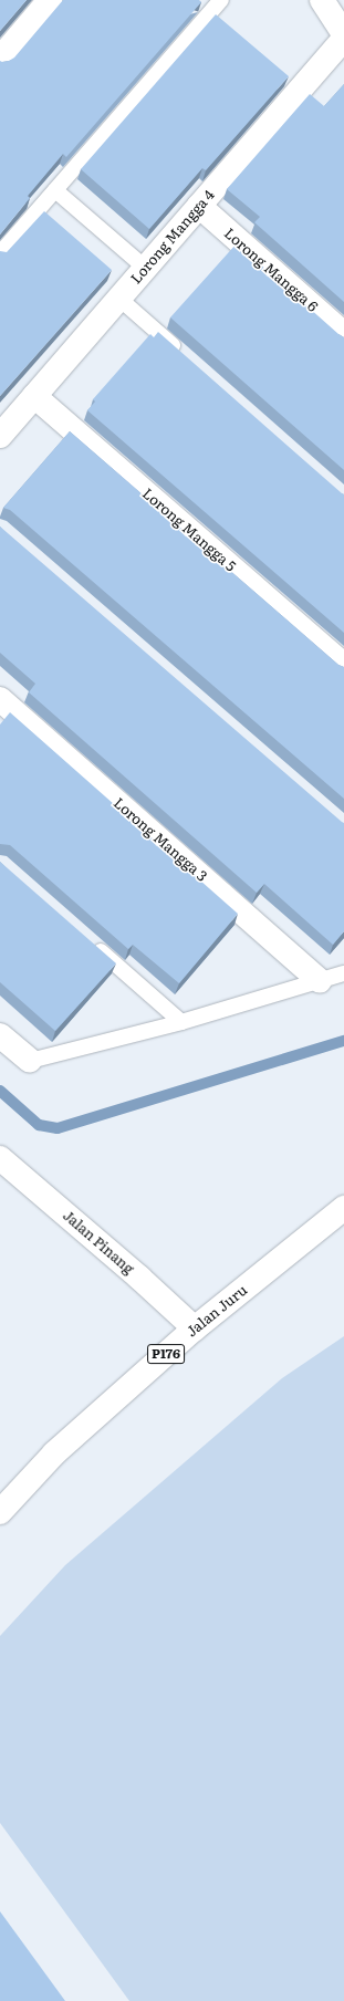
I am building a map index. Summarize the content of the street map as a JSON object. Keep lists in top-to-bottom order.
{
  "streets": {
    "street": [
      "Lorong Mangga 4",
      "Lorong Mangga 6",
      "Lorong Mangga 5",
      "Lorong Mangga 3",
      "Jalan Pinang",
      "Jalan Juru",
      "P176"
    ]
  },
  "crossings": [
    ["Lorong Mangga 4", "Lorong Mangga 6"],
    ["Lorong Mangga 4", "Lorong Mangga 5"],
    ["Jalan Pinang", "Jalan Juru"]
  ]
}
